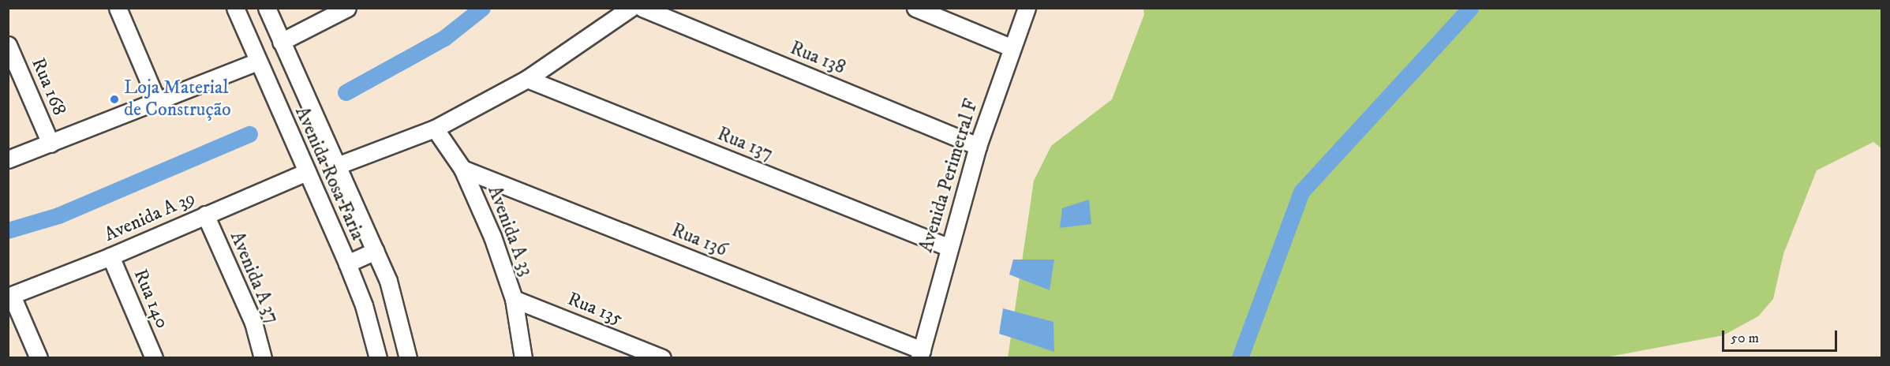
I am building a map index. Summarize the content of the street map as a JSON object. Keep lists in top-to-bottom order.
{
  "streets": {
    "street": [
      "Rua 138",
      "Rua 168",
      "Rua 137",
      "Avenida Rosa Faria",
      "Avenida Perimetral F",
      "Avenida A 39",
      "Avenida A 33",
      "Rua 136",
      "Avenida A 37",
      "Rua 140",
      "Rua 135"
    ]
  },
  "crossings": [
    ["Rua 138", "Avenida Perimetral F"],
    ["Rua 137", "Avenida Perimetral F"],
    ["Avenida Rosa Faria", "Avenida A 39"],
    ["Avenida Perimetral F", "Rua 136"],
    ["Avenida A 39", "Avenida A 37"],
    ["Avenida A 39", "Rua 140"],
    ["Avenida A 33", "Rua 136"],
    ["Avenida A 33", "Rua 135"]
  ],
  "places": ["Loja Material de Construção"],
  "scale_bar": "50 m"
}
